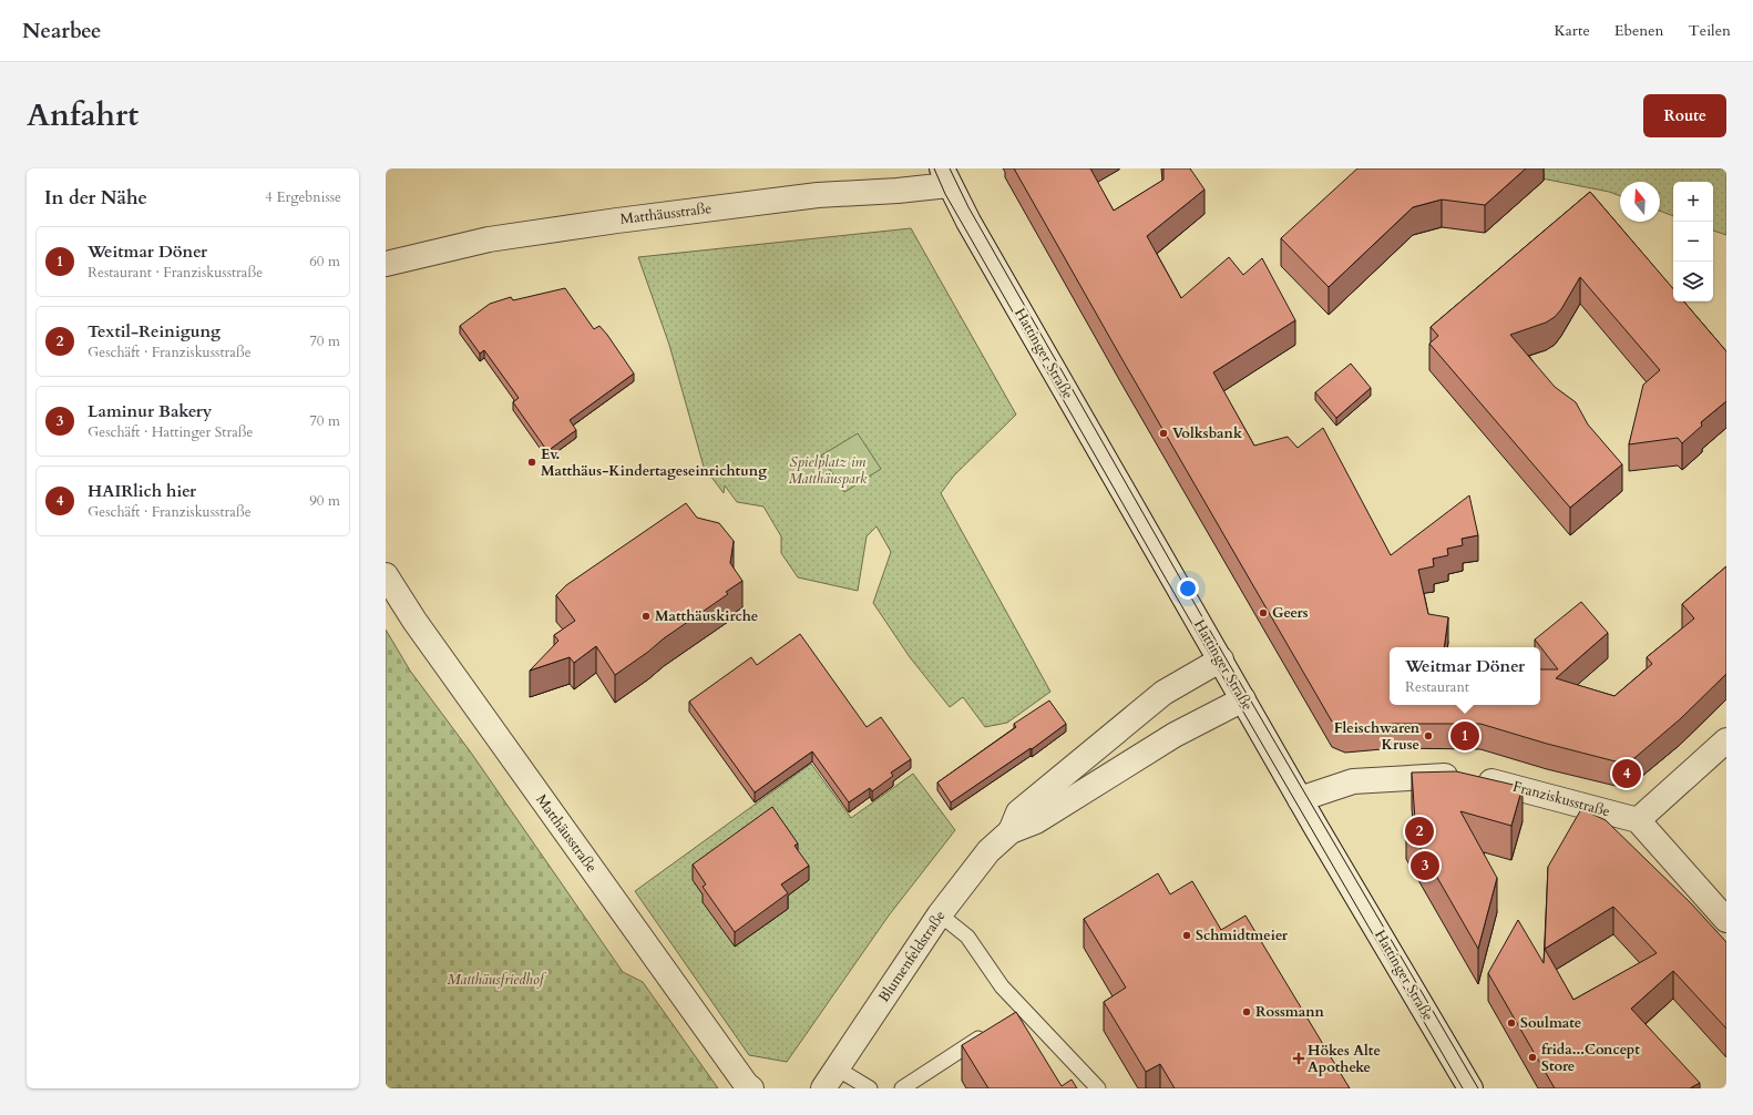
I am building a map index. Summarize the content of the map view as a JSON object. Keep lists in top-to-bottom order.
{
  "streets": {
    "street": [
      "Matthäusstraße",
      "Hattinger Straße",
      "Franziskusstraße",
      "Blumenfeldstraße"
    ]
  },
  "crossings": [
    ["Matthäusstraße", "Hattinger Straße"],
    ["Hattinger Straße", "Franziskusstraße"],
    ["Hattinger Straße", "Blumenfeldstraße"]
  ],
  "parks": ["Spielplatz im Matthäuspark", "Matthäusfriedhof"],
  "places": {
    "other": [
      "Volksbank",
      "Ev. Matthäus-Kindertageseinrichtung",
      "Geers",
      "Matthäuskirche",
      "Fleischwaren Kruse",
      "Schmidtmeier",
      "Rossmann",
      "Soulmate",
      "frida...Concept Store"
    ],
    "health": ["Hökes Alte Apotheke"]
  },
  "north": "top",
  "page": {
    "header": "Nearbee",
    "nav": ["Karte", "Ebenen", "Teilen"],
    "title": "Anfahrt",
    "buttons": "Route",
    "heading": ["In der Nähe", "4 Ergebnisse"],
    "map_buttons": ["+", "−"],
    "list": [
      {
        "mark": "1",
        "name": "Weitmar Döner",
        "note": "Restaurant · Franziskusstraße",
        "value": "60 m"
      },
      {
        "mark": "2",
        "name": "Textil-Reinigung",
        "note": "Geschäft · Franziskusstraße",
        "value": "70 m"
      },
      {
        "mark": "3",
        "name": "Laminur Bakery",
        "note": "Geschäft · Hattinger Straße",
        "value": "70 m"
      },
      {
        "mark": "4",
        "name": "HAIRlich hier",
        "note": "Geschäft · Franziskusstraße",
        "value": "90 m"
      }
    ],
    "popup": ["Weitmar Döner", "Restaurant"],
    "pins": [
      "1",
      "4",
      "2",
      "3"
    ]
  }
}
